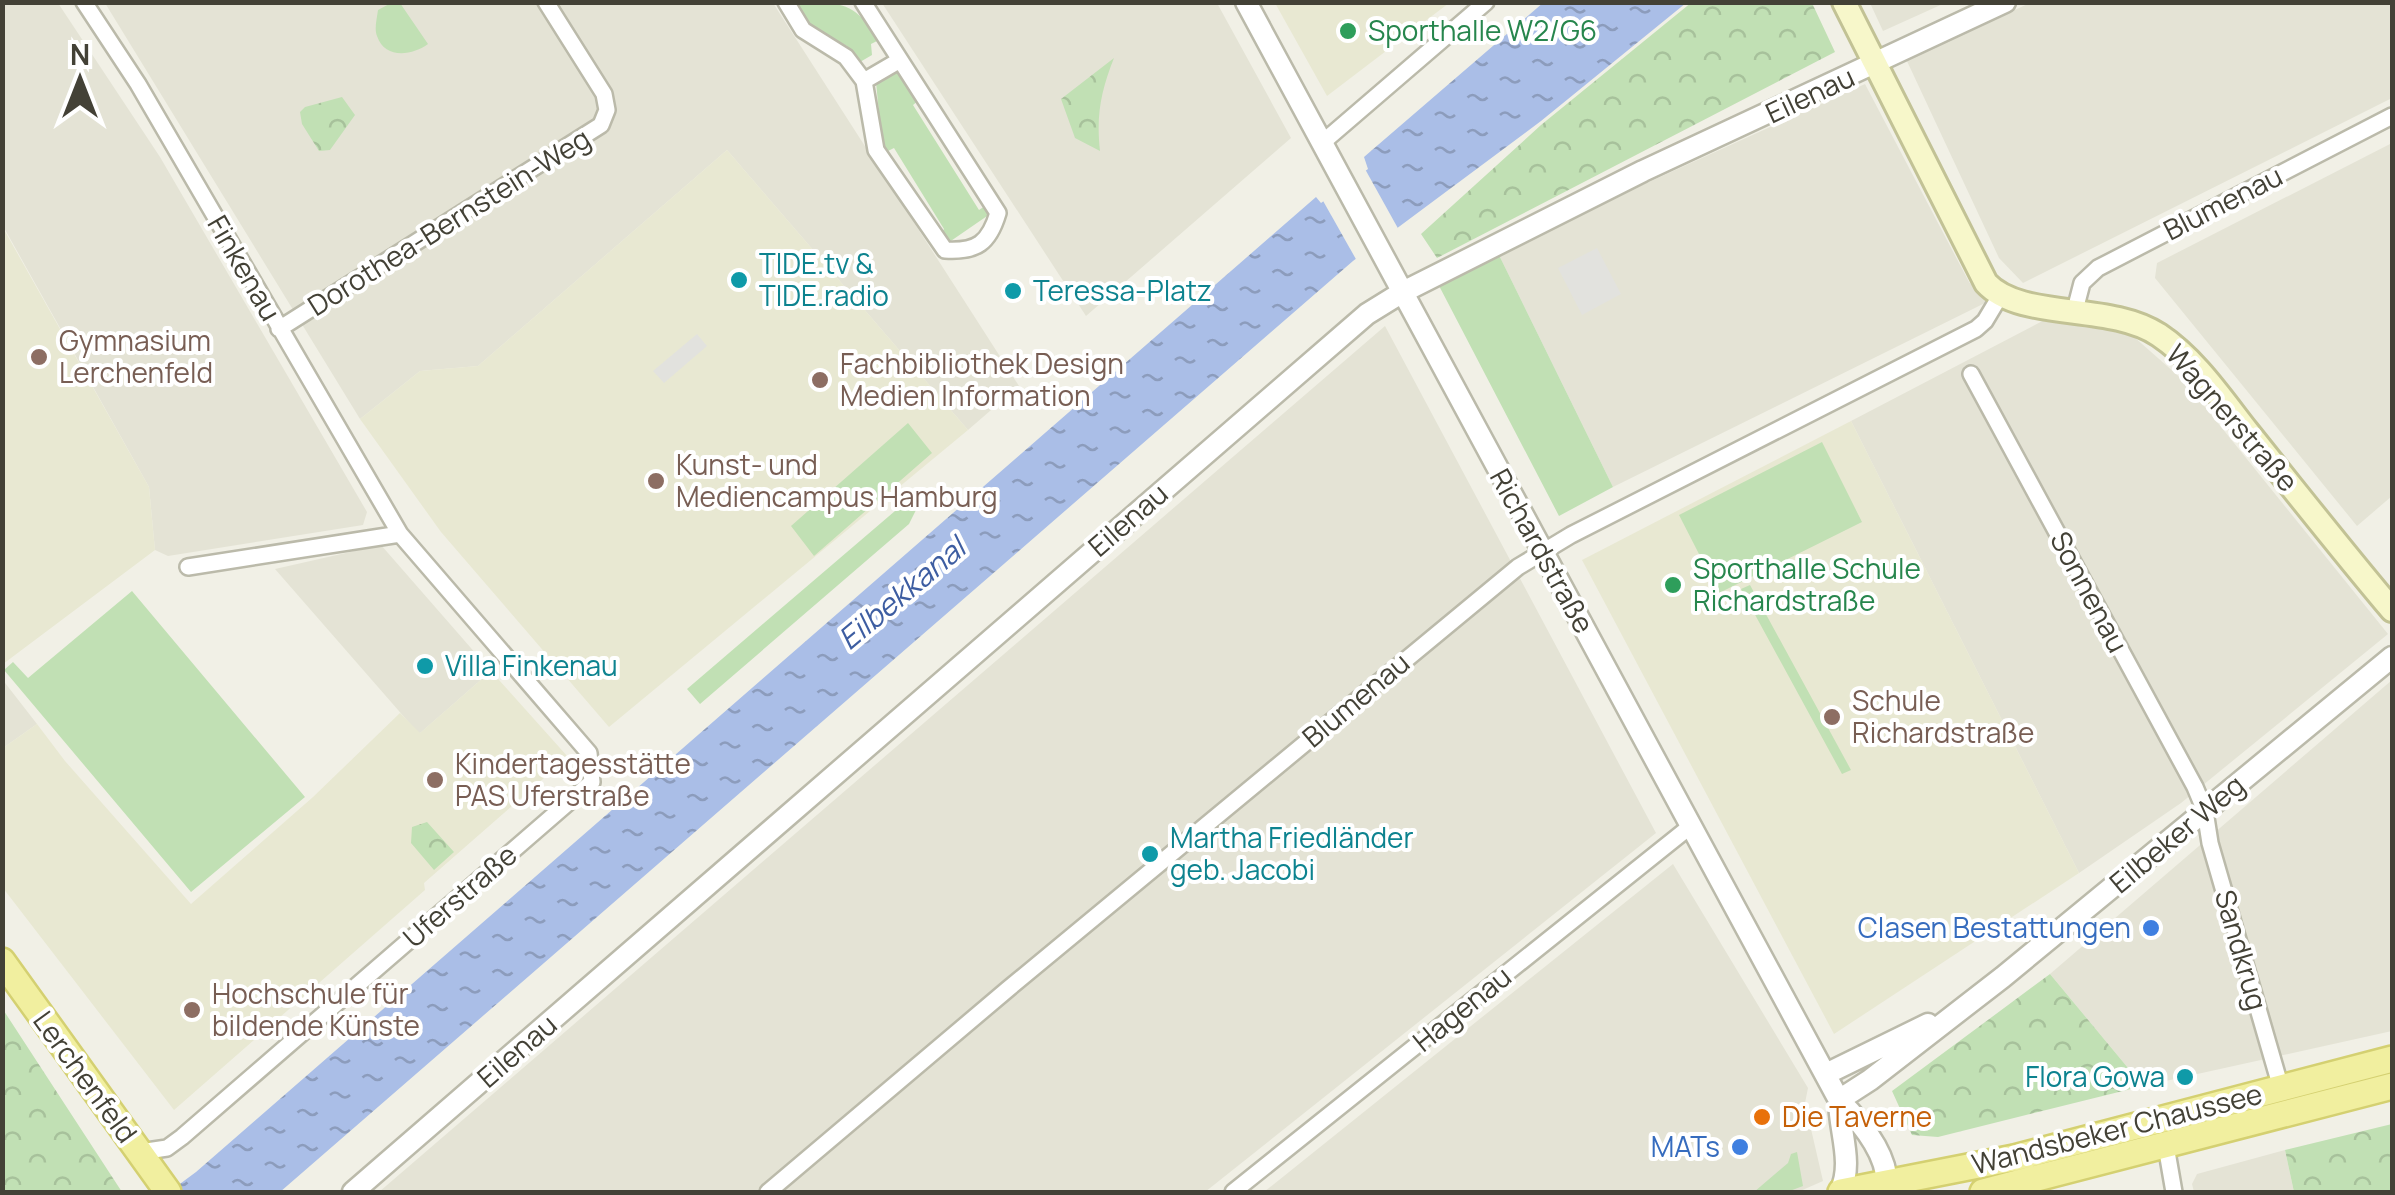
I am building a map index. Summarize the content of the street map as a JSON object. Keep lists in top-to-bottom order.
{
  "streets": {
    "main road": ["Wagnerstraße", "Lerchenfeld", "Wandsbeker Chaussee"],
    "street": [
      "Eilenau",
      "Blumenau",
      "Dorothea-Bernstein-Weg",
      "Finkenau",
      "Richardstraße",
      "Sonnenau",
      "Eilbeker Weg",
      "Uferstraße",
      "Sandkrug",
      "Hagenau"
    ]
  },
  "crossings": [
    ["Eilenau", "Richardstraße"],
    ["Blumenau", "Wagnerstraße"],
    ["Blumenau", "Richardstraße"],
    ["Dorothea-Bernstein-Weg", "Finkenau"],
    ["Finkenau", "Uferstraße"],
    ["Richardstraße", "Eilbeker Weg"],
    ["Richardstraße", "Hagenau"],
    ["Richardstraße", "Wandsbeker Chaussee"],
    ["Sonnenau", "Eilbeker Weg"],
    ["Sonnenau", "Sandkrug"],
    ["Eilbeker Weg", "Sandkrug"],
    ["Uferstraße", "Lerchenfeld"],
    ["Sandkrug", "Wandsbeker Chaussee"]
  ],
  "water": ["Eilbekkanal"],
  "places": [
    "Sporthalle W2/G6",
    "TIDE.tv & TIDE.radio",
    "Teressa-Platz",
    "Gymnasium Lerchenfeld",
    "Fachbibliothek Design Medien Information",
    "Kunst- und Mediencampus Hamburg",
    "Sporthalle Schule Richardstraße",
    "Villa Finkenau",
    "Schule Richardstraße",
    "Kindertagesstätte PAS Uferstraße",
    "Martha Friedländer geb. Jacobi",
    "Clasen Bestattungen",
    "Hochschule für bildende Künste",
    "Flora Gowa",
    "Die Taverne",
    "MATs"
  ],
  "north": "top"
}
